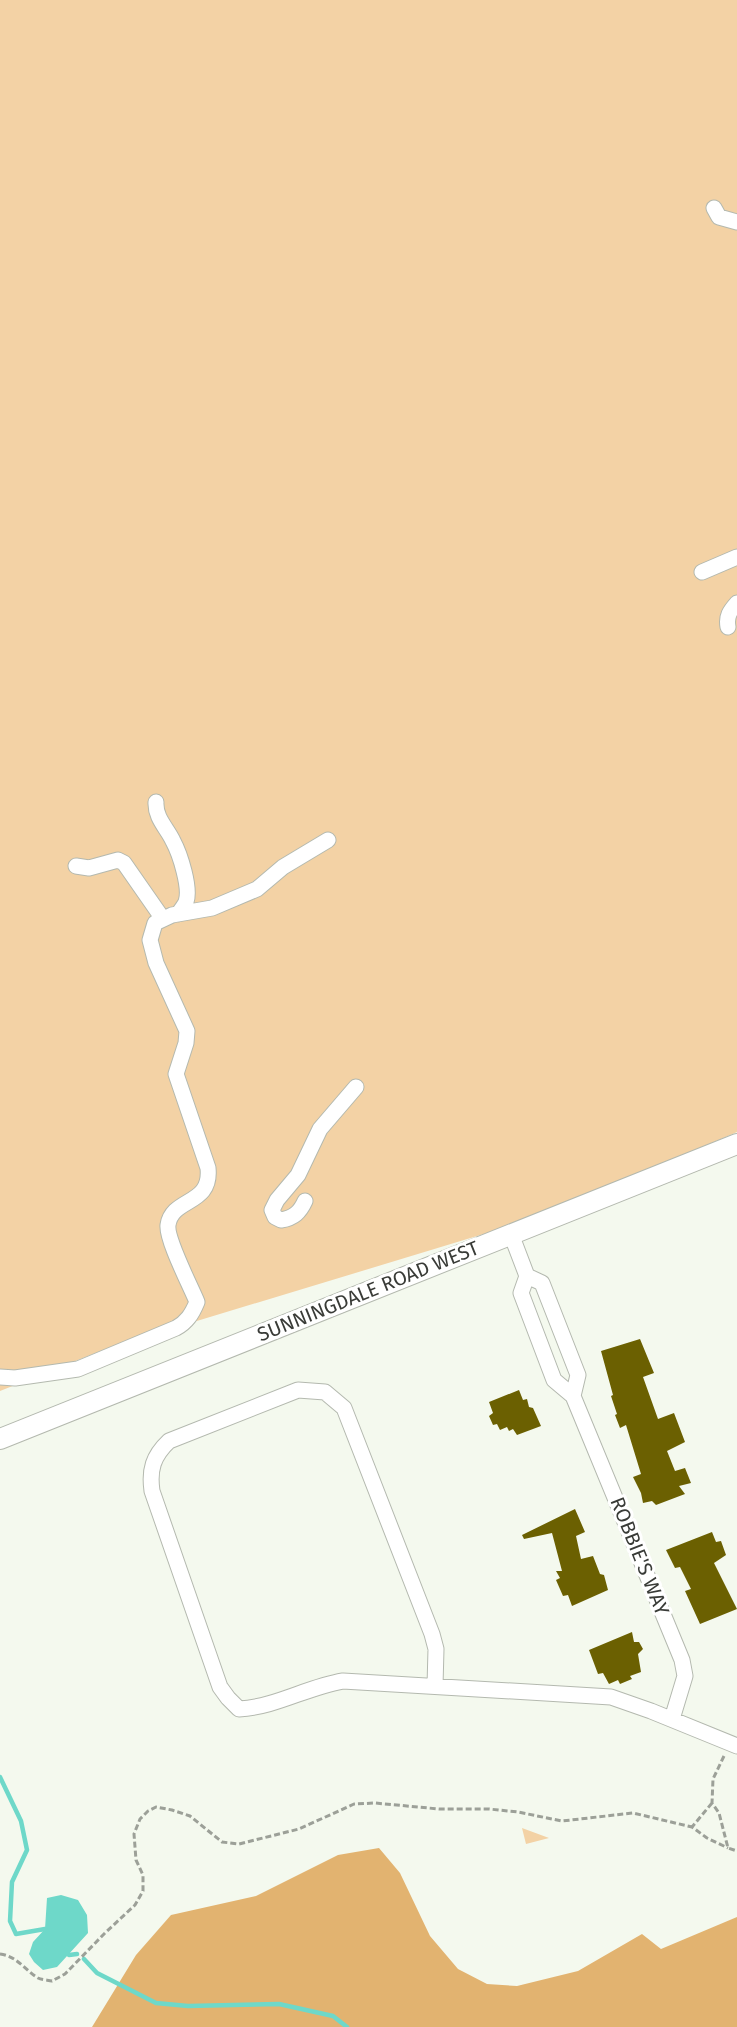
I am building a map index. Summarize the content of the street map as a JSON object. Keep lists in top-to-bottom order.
{
  "streets": {
    "main road": ["SUNNINGDALE ROAD WEST"],
    "street": ["ROBBIE'S WAY"]
  },
  "crossings": [
    ["SUNNINGDALE ROAD WEST", "ROBBIE'S WAY"]
  ]
}
